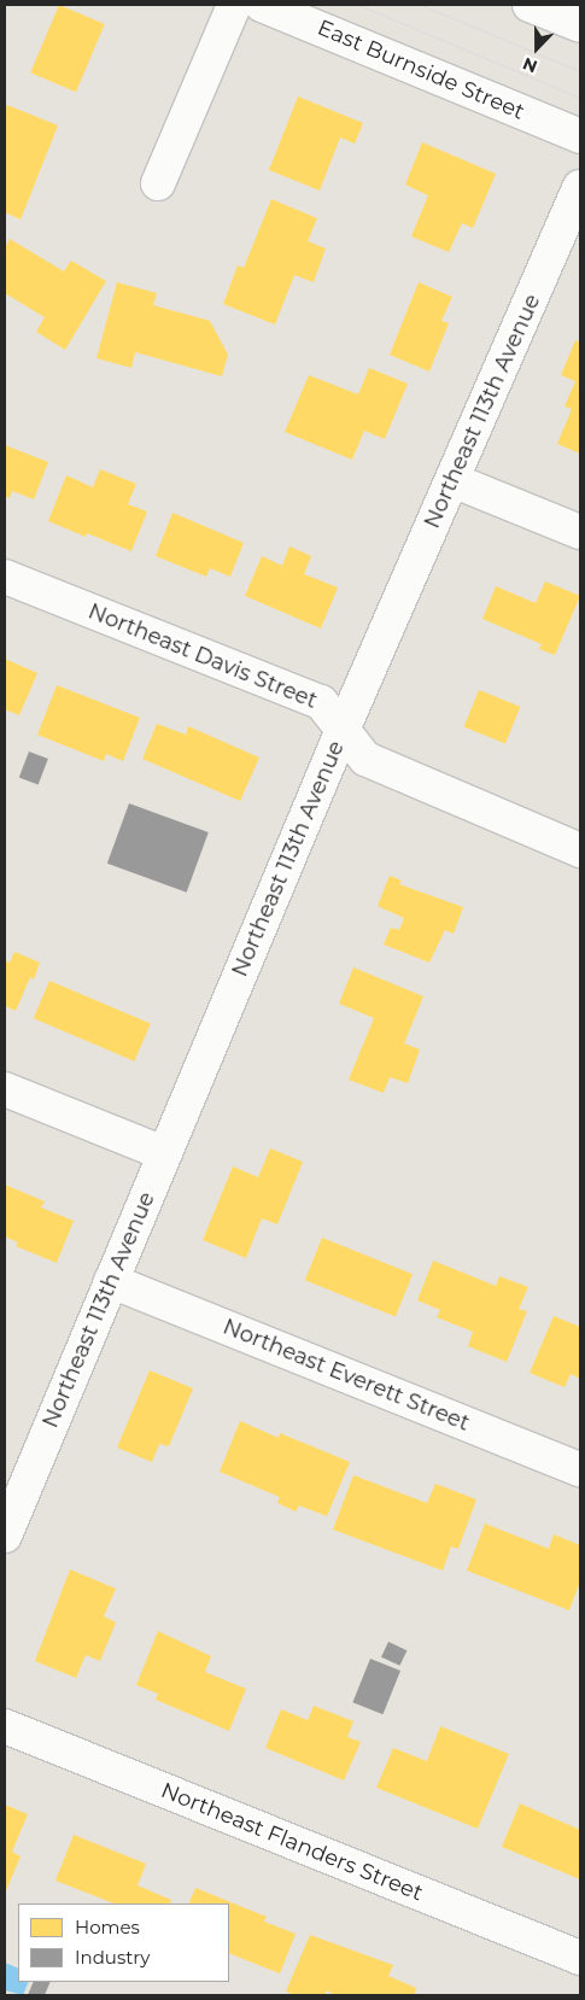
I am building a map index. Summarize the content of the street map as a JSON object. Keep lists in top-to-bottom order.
{
  "streets": {
    "street": [
      "East Burnside Street",
      "Northeast 113th Avenue",
      "Northeast Davis Street",
      "Northeast Everett Street",
      "Northeast Flanders Street"
    ]
  },
  "crossings": [
    ["Northeast 113th Avenue", "Northeast Davis Street"],
    ["Northeast 113th Avenue", "Northeast Everett Street"]
  ],
  "legend": ["Homes", "Industry"],
  "north": "bottom"
}
